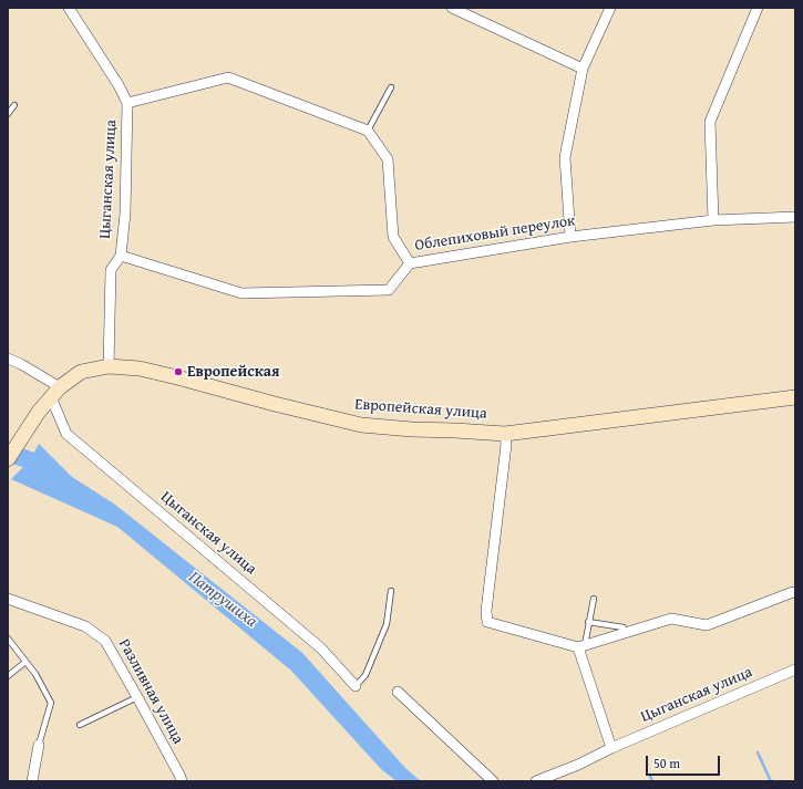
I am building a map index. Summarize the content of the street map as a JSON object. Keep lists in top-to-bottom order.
{
  "streets": {
    "street": [
      "Цыганская улица",
      "Облепиховый переулок",
      "Европейская улица",
      "Разливная улица"
    ]
  },
  "crossings": [
    ["Цыганская улица", "Европейская улица"]
  ],
  "water": ["Патрушиха"],
  "places": ["Европейская"],
  "scale_bar": "50 m"
}
